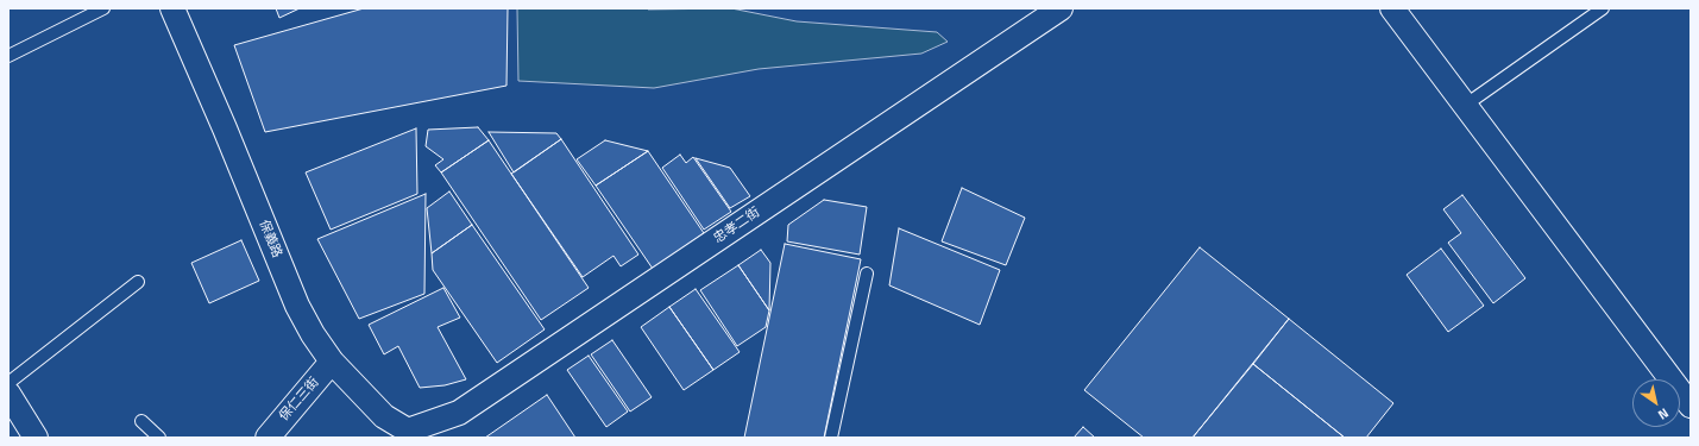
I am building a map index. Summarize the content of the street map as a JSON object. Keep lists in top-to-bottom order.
{
  "streets": {
    "street": ["忠孝二街", "保義路", "保仁三街"]
  },
  "crossings": [
    ["忠孝二街", "保義路"],
    ["保義路", "保仁三街"]
  ],
  "north": "bottom right"
}
